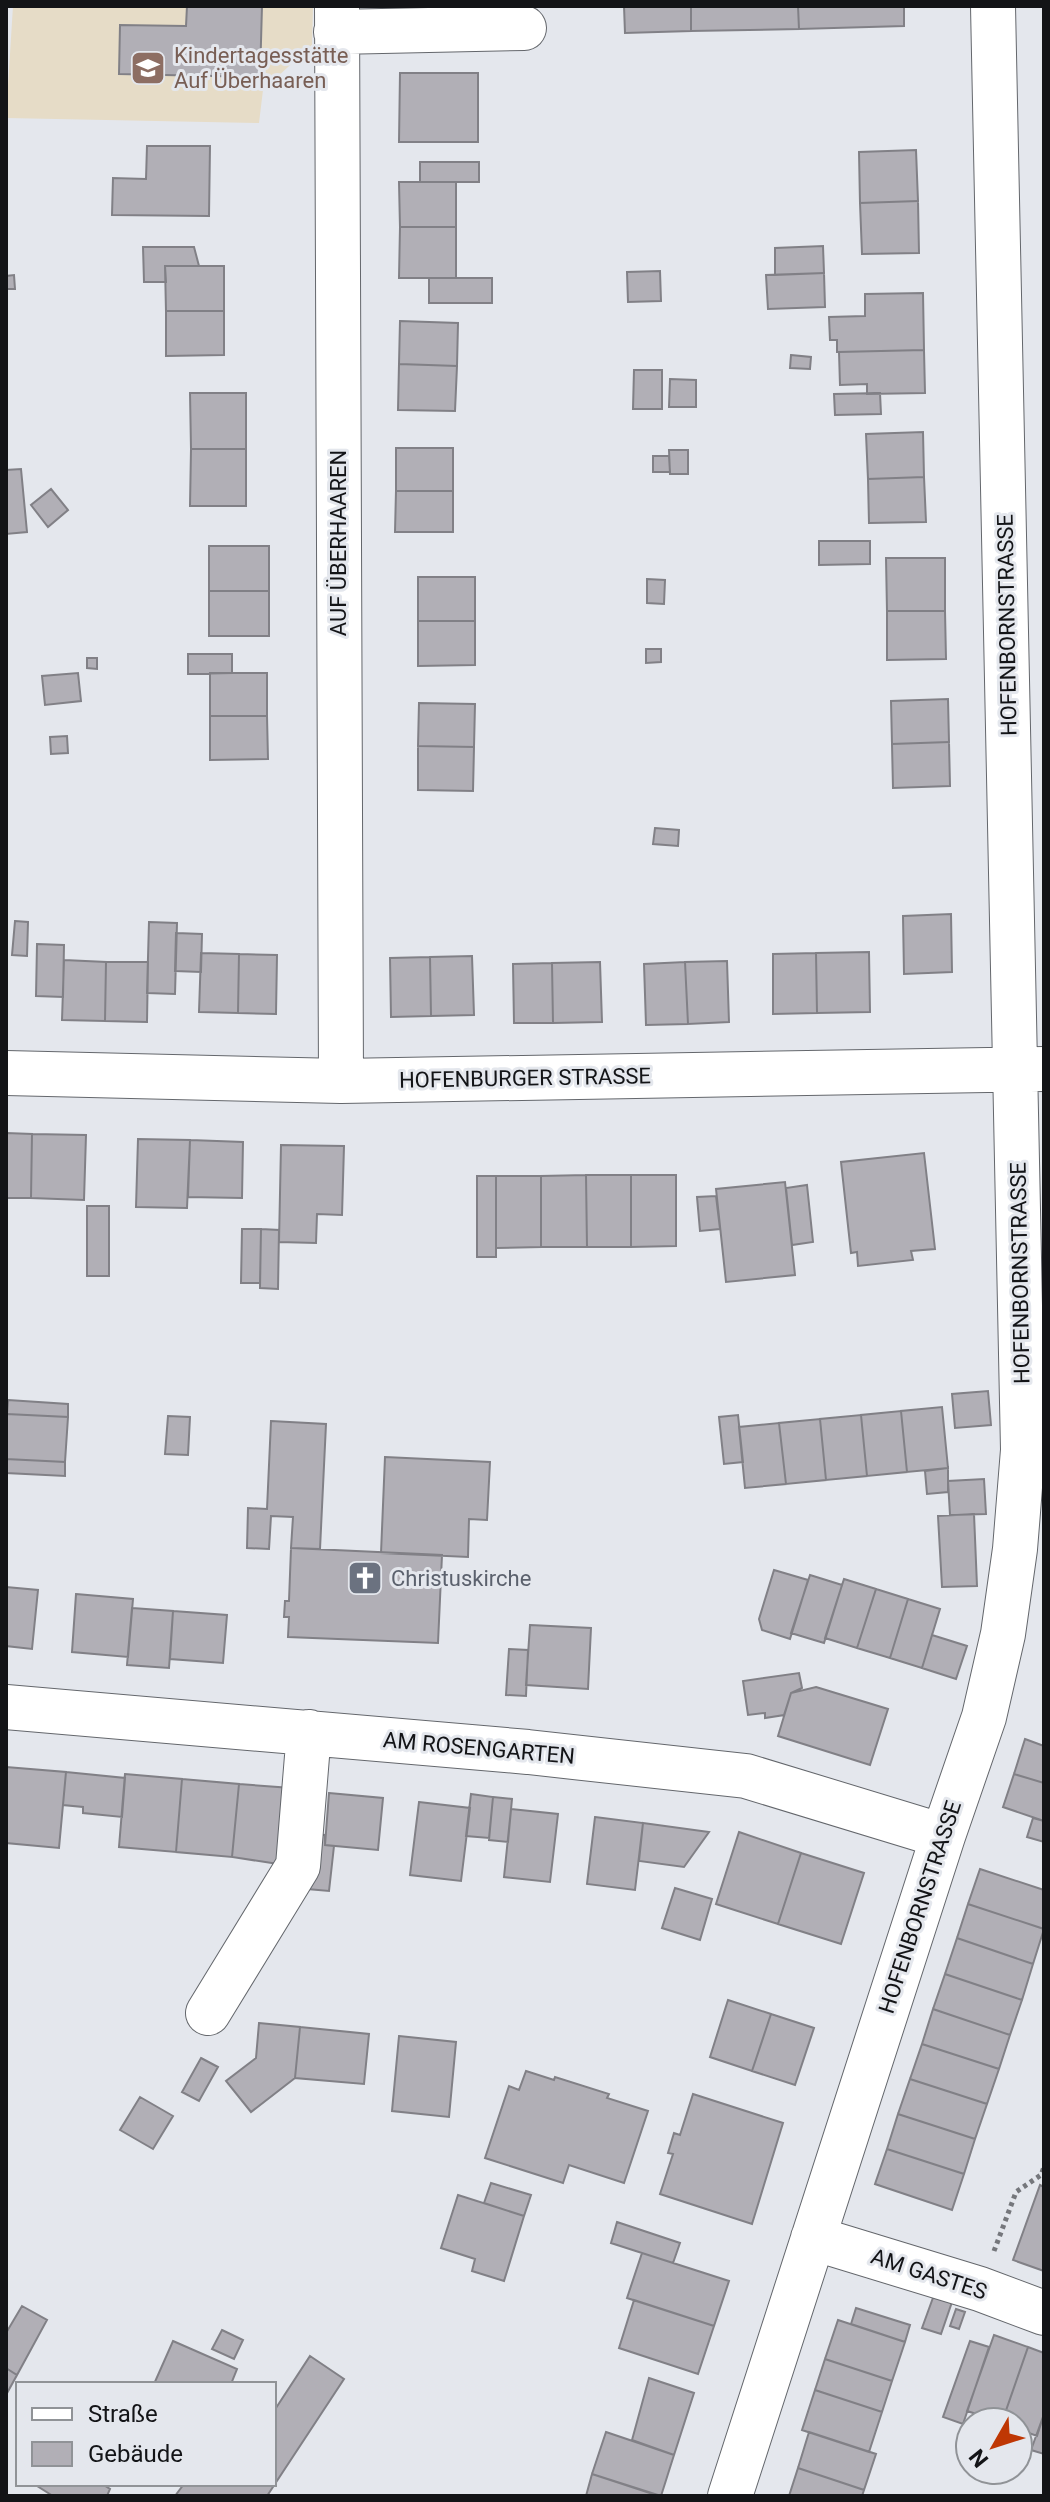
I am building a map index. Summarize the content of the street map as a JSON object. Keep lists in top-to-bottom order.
{
  "streets": {
    "street": [
      "AUF ÜBERHAAREN",
      "HOFENBORNSTRASSE",
      "HOFENBURGER STRASSE",
      "AM ROSENGARTEN",
      "AM GASTES"
    ]
  },
  "crossings": [
    ["AUF ÜBERHAAREN", "HOFENBURGER STRASSE"],
    ["HOFENBORNSTRASSE", "HOFENBURGER STRASSE"],
    ["HOFENBORNSTRASSE", "AM ROSENGARTEN"],
    ["HOFENBORNSTRASSE", "AM GASTES"]
  ],
  "places": {
    "school or university": ["Kindertagesstätte Auf Überhaaren"],
    "church": ["Christuskirche"]
  },
  "legend": ["Straße", "Gebäude"],
  "north": "bottom left"
}
